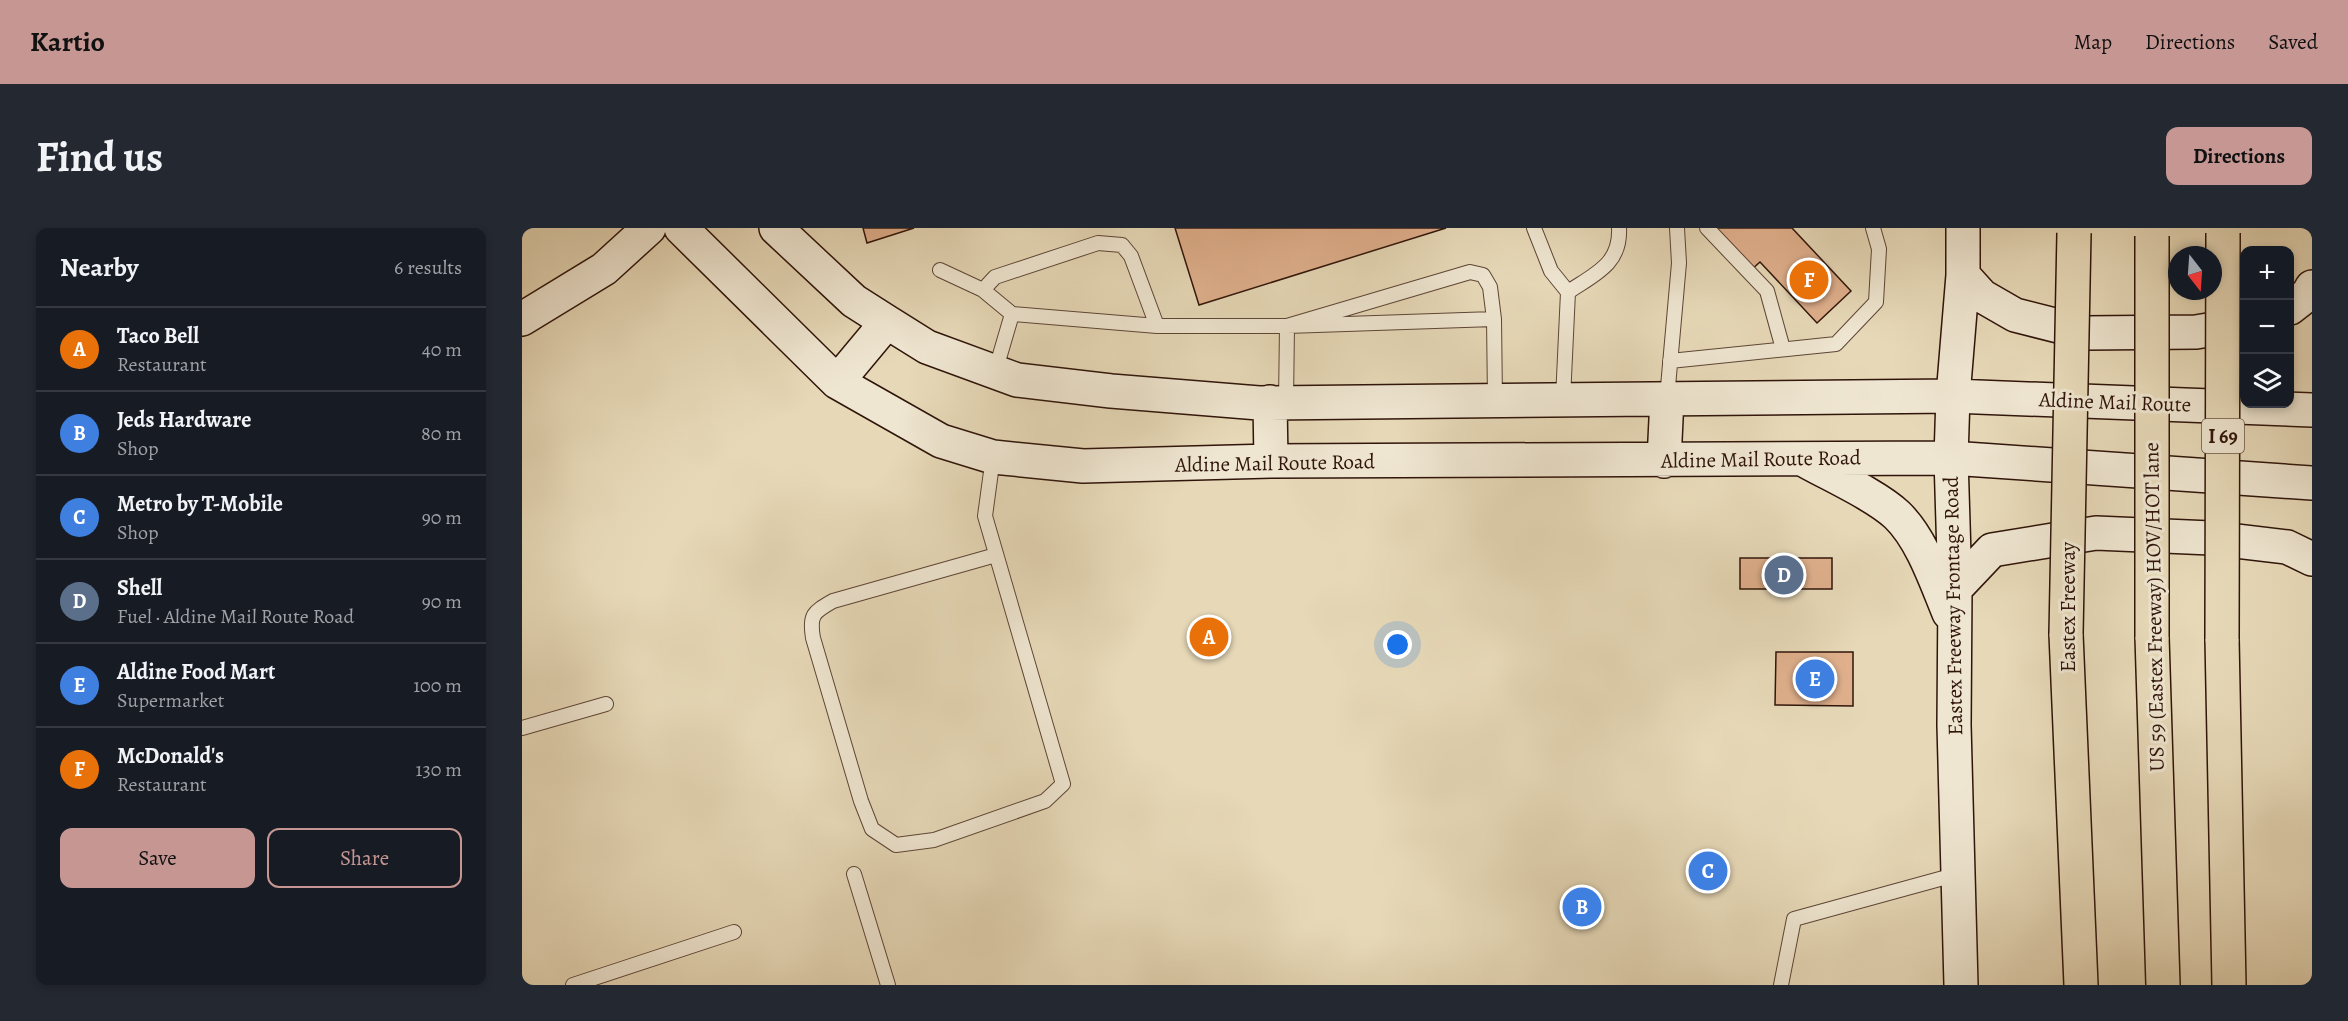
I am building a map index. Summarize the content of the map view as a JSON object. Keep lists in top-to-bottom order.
{
  "streets": {
    "highway": ["I 69", "Eastex Freeway", "US 59 (Eastex Freeway) HOV/HOT lane"],
    "street": ["Aldine Mail Route", "Aldine Mail Route Road", "Eastex Freeway Frontage Road"]
  },
  "crossings": [
    ["Aldine Mail Route", "Eastex Freeway Frontage Road"],
    ["Aldine Mail Route Road", "Eastex Freeway Frontage Road"]
  ],
  "north": "bottom",
  "page": {
    "header": "Kartio",
    "nav": ["Map", "Directions", "Saved"],
    "buttons": [
      "Directions",
      ["Save", "Share"]
    ],
    "title": "Find us",
    "heading": ["Nearby", "6 results"],
    "map_buttons": ["+", "−"],
    "pins": [
      "F",
      "D",
      "A",
      "E",
      "C",
      "B"
    ],
    "list": [
      {
        "mark": "A",
        "name": "Taco Bell",
        "note": "Restaurant",
        "value": "40 m"
      },
      {
        "mark": "B",
        "name": "Jeds Hardware",
        "note": "Shop",
        "value": "80 m"
      },
      {
        "mark": "C",
        "name": "Metro by T-Mobile",
        "note": "Shop",
        "value": "90 m"
      },
      {
        "mark": "D",
        "name": "Shell",
        "note": "Fuel · Aldine Mail Route Road",
        "value": "90 m"
      },
      {
        "mark": "E",
        "name": "Aldine Food Mart",
        "note": "Supermarket",
        "value": "100 m"
      },
      {
        "mark": "F",
        "name": "McDonald's",
        "note": "Restaurant",
        "value": "130 m"
      }
    ]
  }
}
